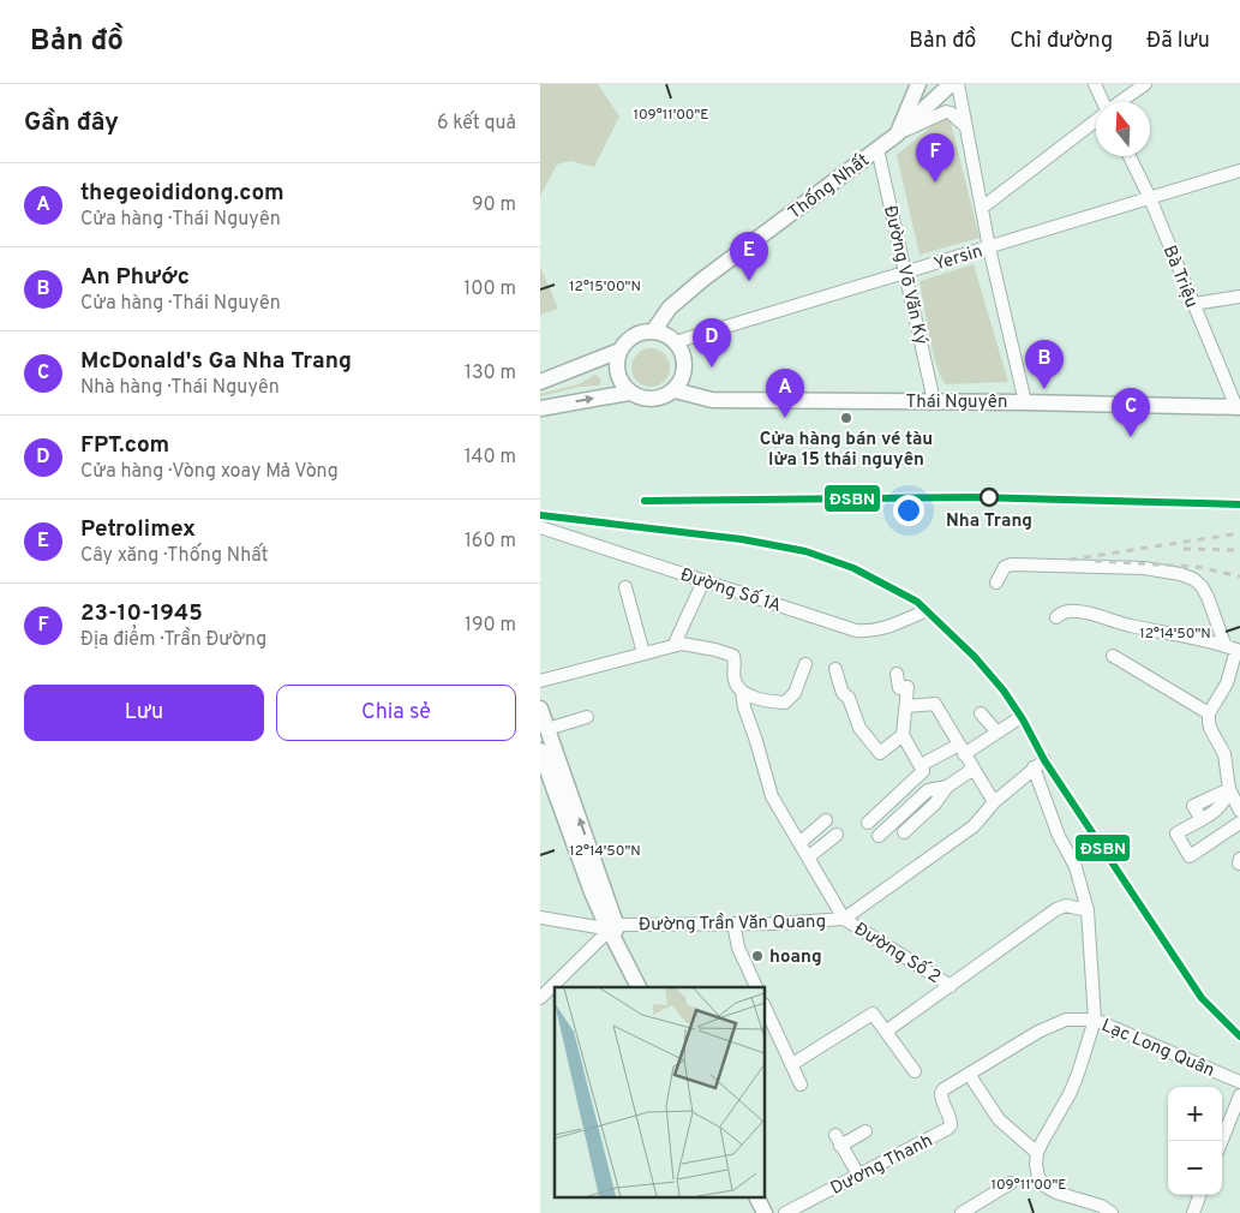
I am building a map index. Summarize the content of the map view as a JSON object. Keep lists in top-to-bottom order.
{
  "streets": {
    "main road": ["Thống Nhất", "Thái Nguyên"],
    "street": [
      "Yersin",
      "Đường Võ Văn Ký",
      "Bà Triệu",
      "Đường Số 1A",
      "Đường Trần Văn Quang",
      "Đường Số 2",
      "Lạc Long Quân",
      "Dương Thanh"
    ]
  },
  "crossings": [
    ["Thống Nhất", "Yersin"],
    ["Thống Nhất", "Đường Võ Văn Ký"],
    ["Thống Nhất", "Thái Nguyên"],
    ["Yersin", "Đường Võ Văn Ký"],
    ["Yersin", "Bà Triệu"],
    ["Yersin", "Thái Nguyên"],
    ["Đường Võ Văn Ký", "Thái Nguyên"],
    ["Bà Triệu", "Thái Nguyên"],
    ["Đường Trần Văn Quang", "Đường Số 2"],
    ["Đường Trần Văn Quang", "Lạc Long Quân"],
    ["Lạc Long Quân", "Dương Thanh"]
  ],
  "places": ["Cửa hàng bán vé tàu lửa 15 thái nguyên", "Nha Trang", "hoang"],
  "lines": ["transit line ĐSBN"],
  "north": "top",
  "page": {
    "header": "Bản đồ",
    "nav": ["Bản đồ", "Chỉ đường", "Đã lưu"],
    "heading": ["Gần đây", "6 kết quả"],
    "pins": [
      "F",
      "E",
      "D",
      "B",
      "A",
      "C"
    ],
    "list": [
      {
        "mark": "A",
        "name": "thegeoididong.com",
        "note": "Cửa hàng · Thái Nguyên",
        "value": "90 m"
      },
      {
        "mark": "B",
        "name": "An Phước",
        "note": "Cửa hàng · Thái Nguyên",
        "value": "100 m"
      },
      {
        "mark": "C",
        "name": "McDonald's Ga Nha Trang",
        "note": "Nhà hàng · Thái Nguyên",
        "value": "130 m"
      },
      {
        "mark": "D",
        "name": "FPT.com",
        "note": "Cửa hàng · Vòng xoay Mả Vòng",
        "value": "140 m"
      },
      {
        "mark": "E",
        "name": "Petrolimex",
        "note": "Cây xăng · Thống Nhất",
        "value": "160 m"
      },
      {
        "mark": "F",
        "name": "23-10-1945",
        "note": "Địa điểm · Trần Đường",
        "value": "190 m"
      }
    ],
    "buttons": ["Lưu", "Chia sẻ"],
    "map_buttons": ["+", "−"]
  },
  "coordinates": ["109°11'00\"E", "12°15'00\"N", "12°14'50\"N"]
}
